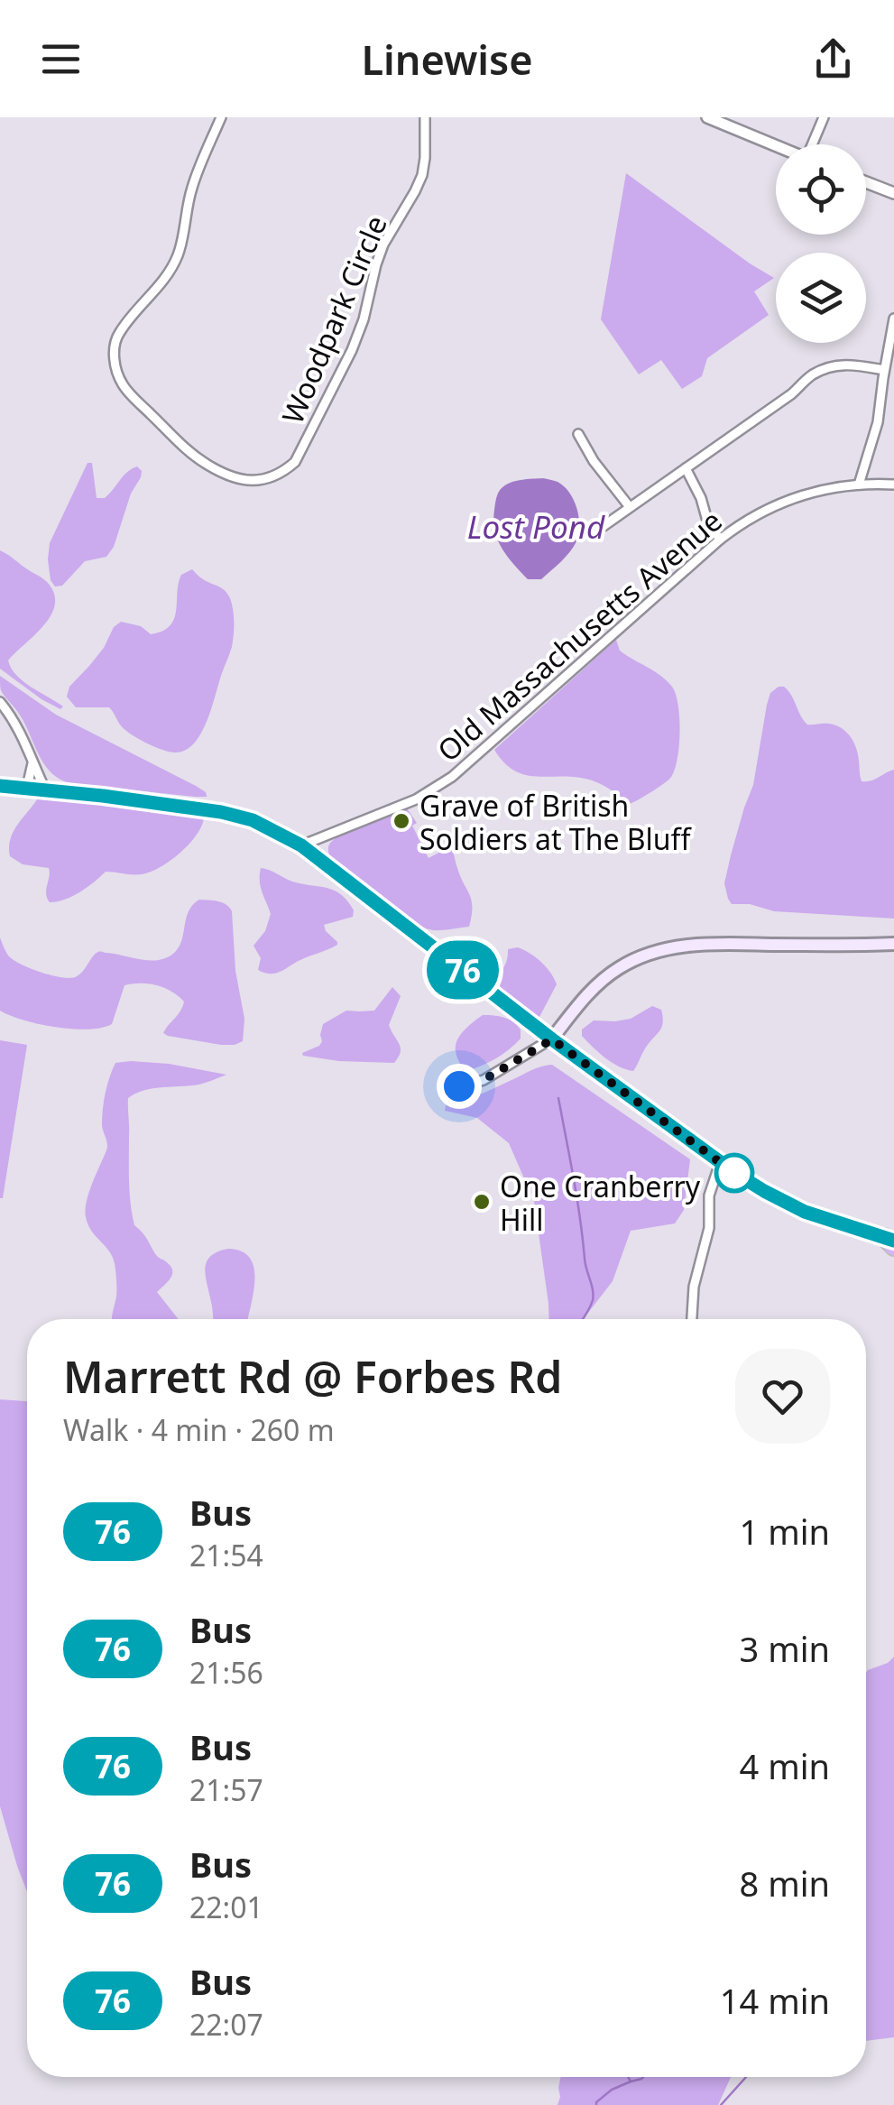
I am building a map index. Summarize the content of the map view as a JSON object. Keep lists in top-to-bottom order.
{
  "streets": {
    "street": ["Woodpark Circle", "Old Massachusetts Avenue"]
  },
  "water": ["Lost Pond"],
  "places": ["Grave of British Soldiers at The Bluff", "One Cranberry Hill"],
  "lines": ["bus line 76"],
  "page": {
    "header": "Linewise",
    "on_map": "76",
    "heading": ["Marrett Rd @ Forbes Rd", "Walk · 4 min · 260 m"],
    "list": [
      {
        "mark": "76",
        "name": "Bus",
        "note": "21:54",
        "value": "1 min"
      },
      {
        "mark": "76",
        "name": "Bus",
        "note": "21:56",
        "value": "3 min"
      },
      {
        "mark": "76",
        "name": "Bus",
        "note": "21:57",
        "value": "4 min"
      },
      {
        "mark": "76",
        "name": "Bus",
        "note": "22:01",
        "value": "8 min"
      },
      {
        "mark": "76",
        "name": "Bus",
        "note": "22:07",
        "value": "14 min"
      }
    ]
  }
}
